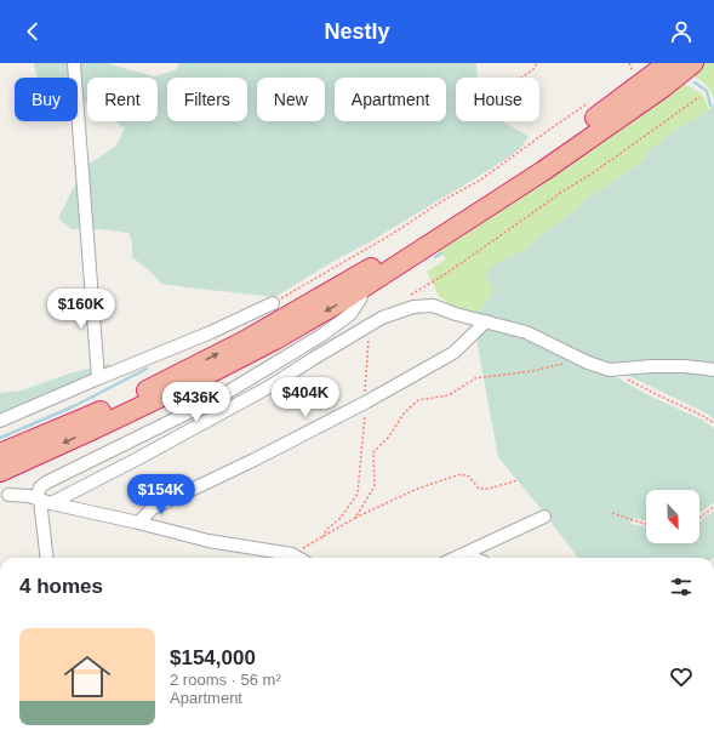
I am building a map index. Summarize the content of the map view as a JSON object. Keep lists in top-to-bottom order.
{
  "north": "bottom right",
  "page": {
    "header": "Nestly",
    "chip": [
      "Buy",
      "Rent",
      "Filters",
      "New",
      "Apartment",
      "House"
    ],
    "price": [
      "$160K",
      "$404K",
      "$436K",
      "$154K"
    ],
    "heading": "4 homes",
    "list": [
      {
        "name": "$154,000",
        "note": "2 rooms · 56 m² · Apartment"
      }
    ]
  }
}
